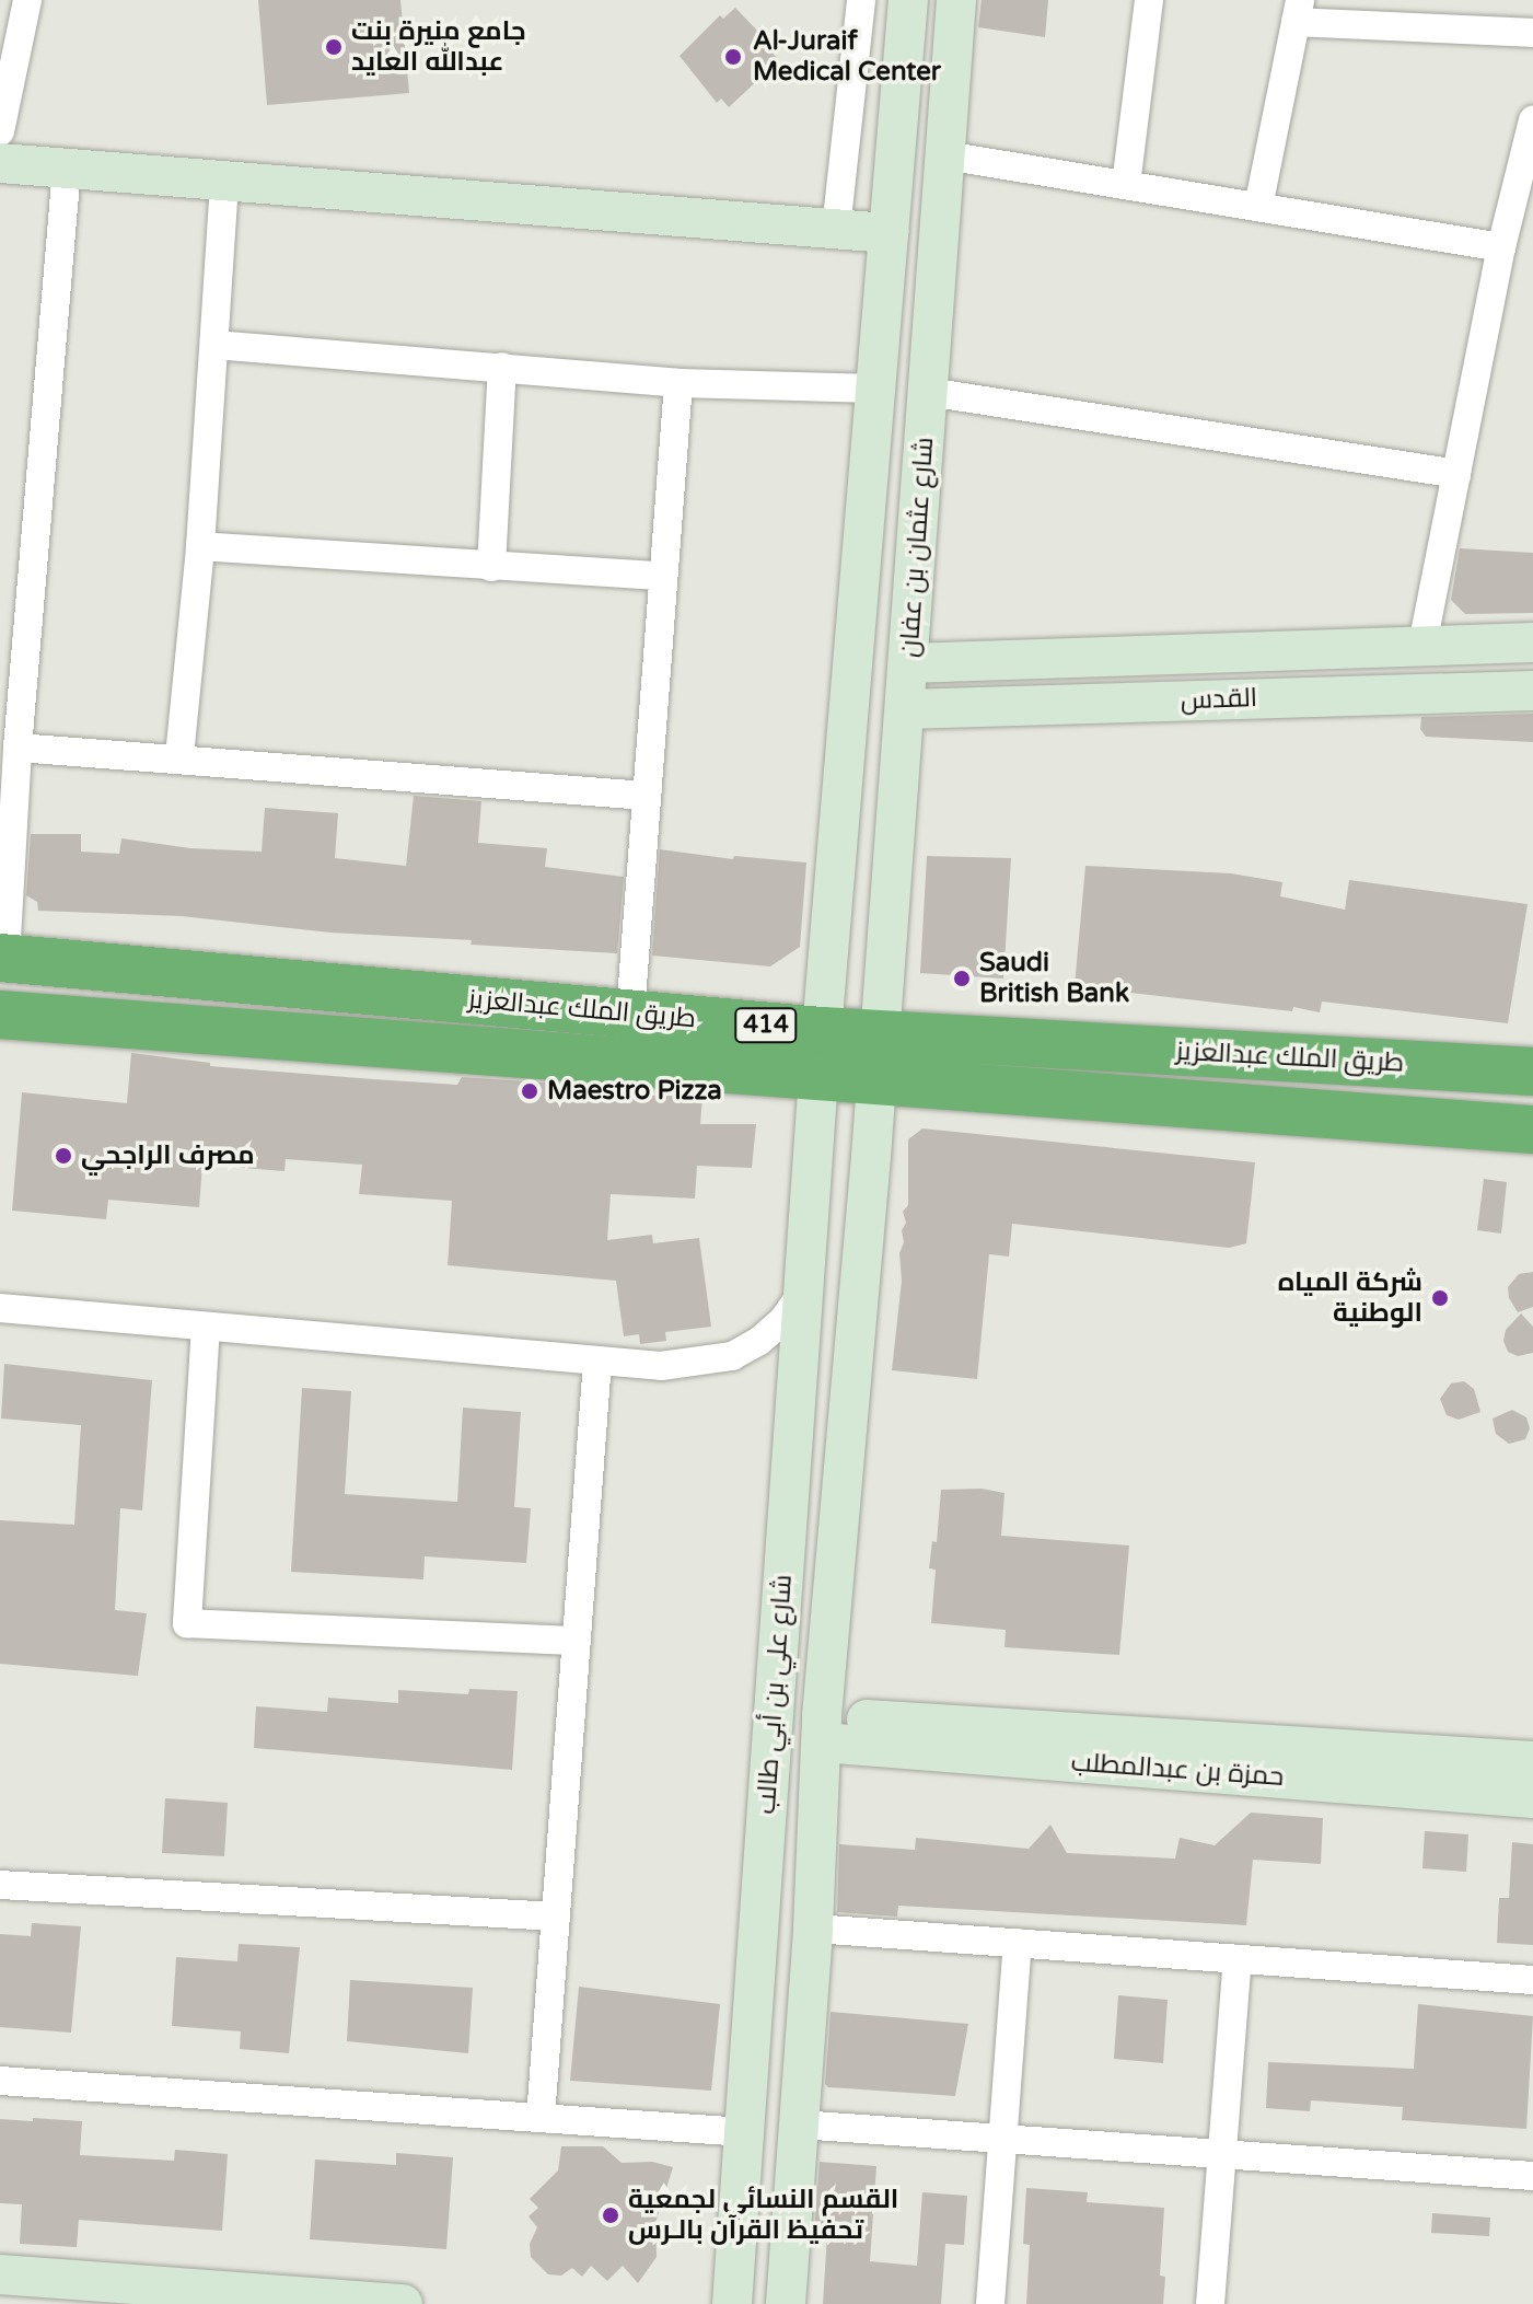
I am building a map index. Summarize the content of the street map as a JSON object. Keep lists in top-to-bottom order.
{
  "streets": {
    "highway": ["طريق الملك عبدالعزيز", "414"],
    "street": [
      "شارع عثمان بن عفان",
      "القدس",
      "شارع علي بن أبي طالب",
      "حمزة بن عبدالمطلب"
    ]
  },
  "crossings": [
    ["شارع عثمان بن عفان", "القدس"],
    ["شارع عثمان بن عفان", "طريق الملك عبدالعزيز"],
    ["شارع عثمان بن عفان", "شارع علي بن أبي طالب"],
    ["طريق الملك عبدالعزيز", "شارع علي بن أبي طالب"],
    ["شارع علي بن أبي طالب", "حمزة بن عبدالمطلب"]
  ],
  "places": [
    "جامع منيرة بنت عبدالله العايد",
    "Al-Juraif Medical Center",
    "Saudi British Bank",
    "Maestro Pizza",
    "مصرف الراجحي",
    "شركة المياه الوطنية",
    "القسم النسائي لجمعية تحفيظ القرآن بالـرس"
  ]
}
